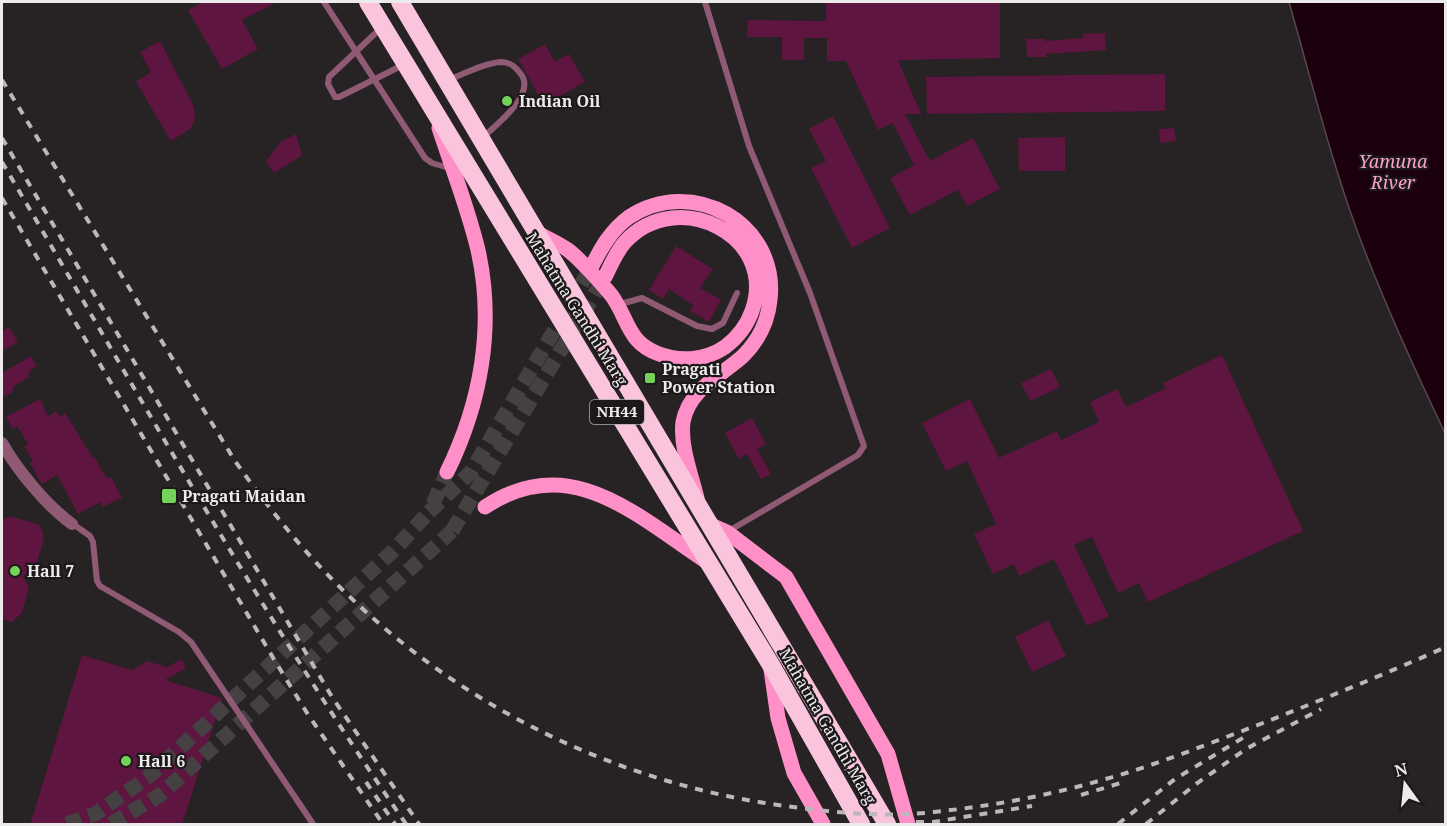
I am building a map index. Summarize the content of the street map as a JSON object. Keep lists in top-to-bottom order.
{
  "streets": {
    "highway": ["Mahatma Gandhi Marg", "NH44"]
  },
  "water": ["Yamuna River"],
  "places": {
    "other": ["Indian Oil", "Hall 7", "Hall 6"],
    "transit": ["Pragati Power Station", "Pragati Maidan"]
  },
  "north": "top"
}
